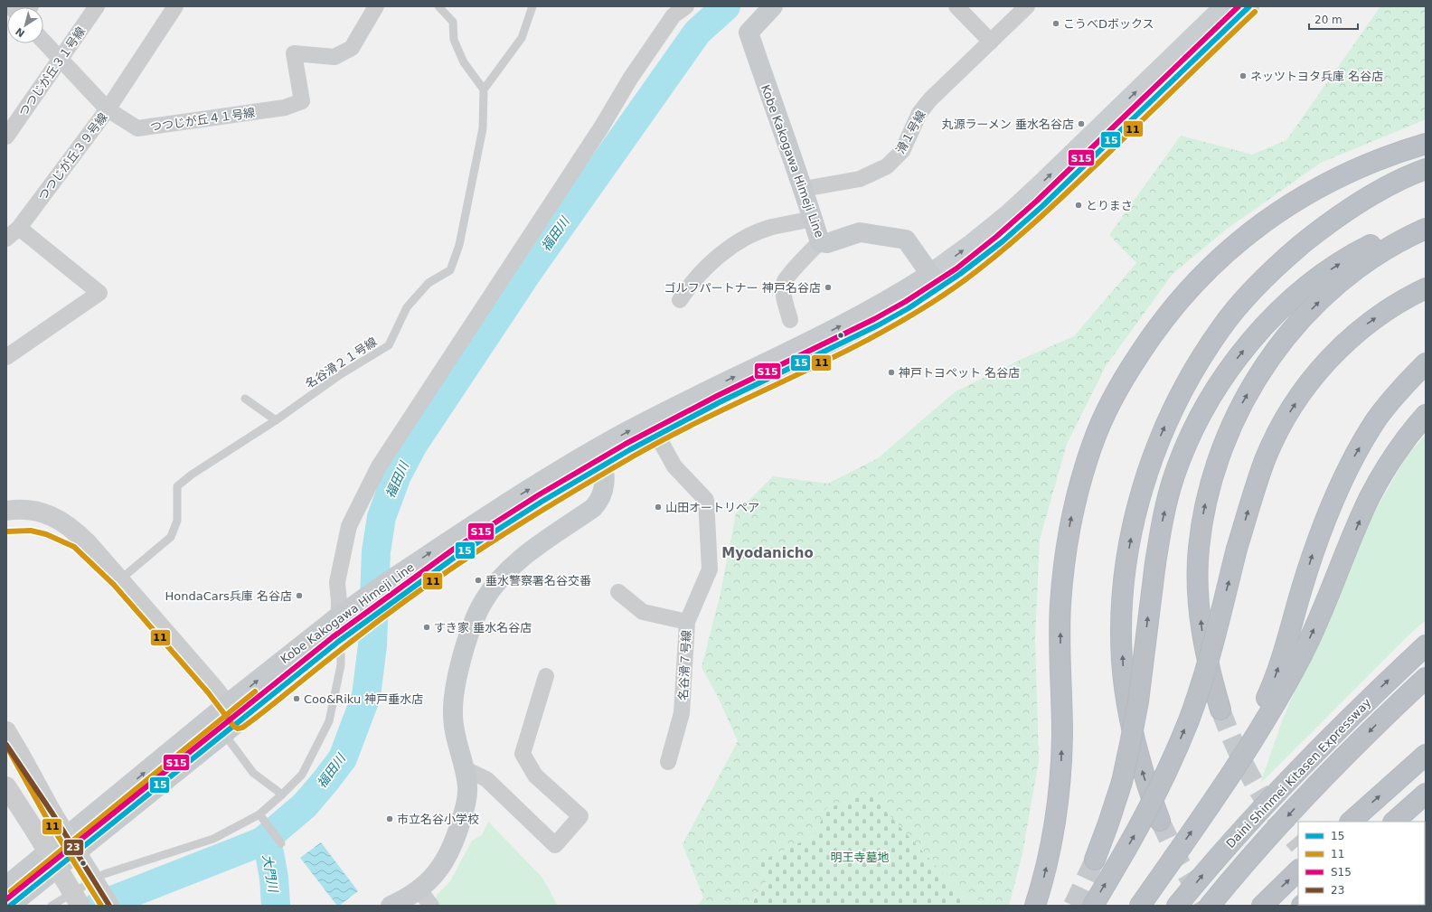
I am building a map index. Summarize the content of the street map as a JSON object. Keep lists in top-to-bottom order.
{
  "streets": {
    "highway": ["Daini Shinmei Kitasen Expressway"],
    "main road": ["Kobe Kakogawa Himeji Line"],
    "street": [
      "つつじが丘３１号線",
      "つつじが丘４１号線",
      "滑１号線",
      "つつじが丘３９号線",
      "名谷滑７号線"
    ],
    "lane": ["名谷滑２１号線"]
  },
  "crossings": [
    ["つつじが丘３１号線", "つつじが丘３９号線"],
    ["つつじが丘４１号線", "つつじが丘３９号線"],
    ["滑１号線", "Kobe Kakogawa Himeji Line"],
    ["Kobe Kakogawa Himeji Line", "名谷滑７号線"]
  ],
  "districts": ["Myodanicho"],
  "water": ["福田川", "大門川"],
  "parks": ["明王寺墓地"],
  "places": [
    "こうべDボックス",
    "ネッツトヨタ兵庫 名谷店",
    "丸源ラーメン 垂水名谷店",
    "とりまさ",
    "ゴルフパートナー 神戸名谷店",
    "神戸トヨペット 名谷店",
    "山田オートリペア",
    "垂水警察署名谷交番",
    "HondaCars兵庫 名谷店",
    "すき家 垂水名谷店",
    "Coo&Riku 神戸垂水店",
    "市立名谷小学校"
  ],
  "lines": [
    "transit line 15",
    "transit line S15",
    "transit line 11",
    "transit line 23"
  ],
  "legend": [
    "15",
    "11",
    "S15",
    "23"
  ],
  "scale_bar": "20 m",
  "north": "bottom left"
}
